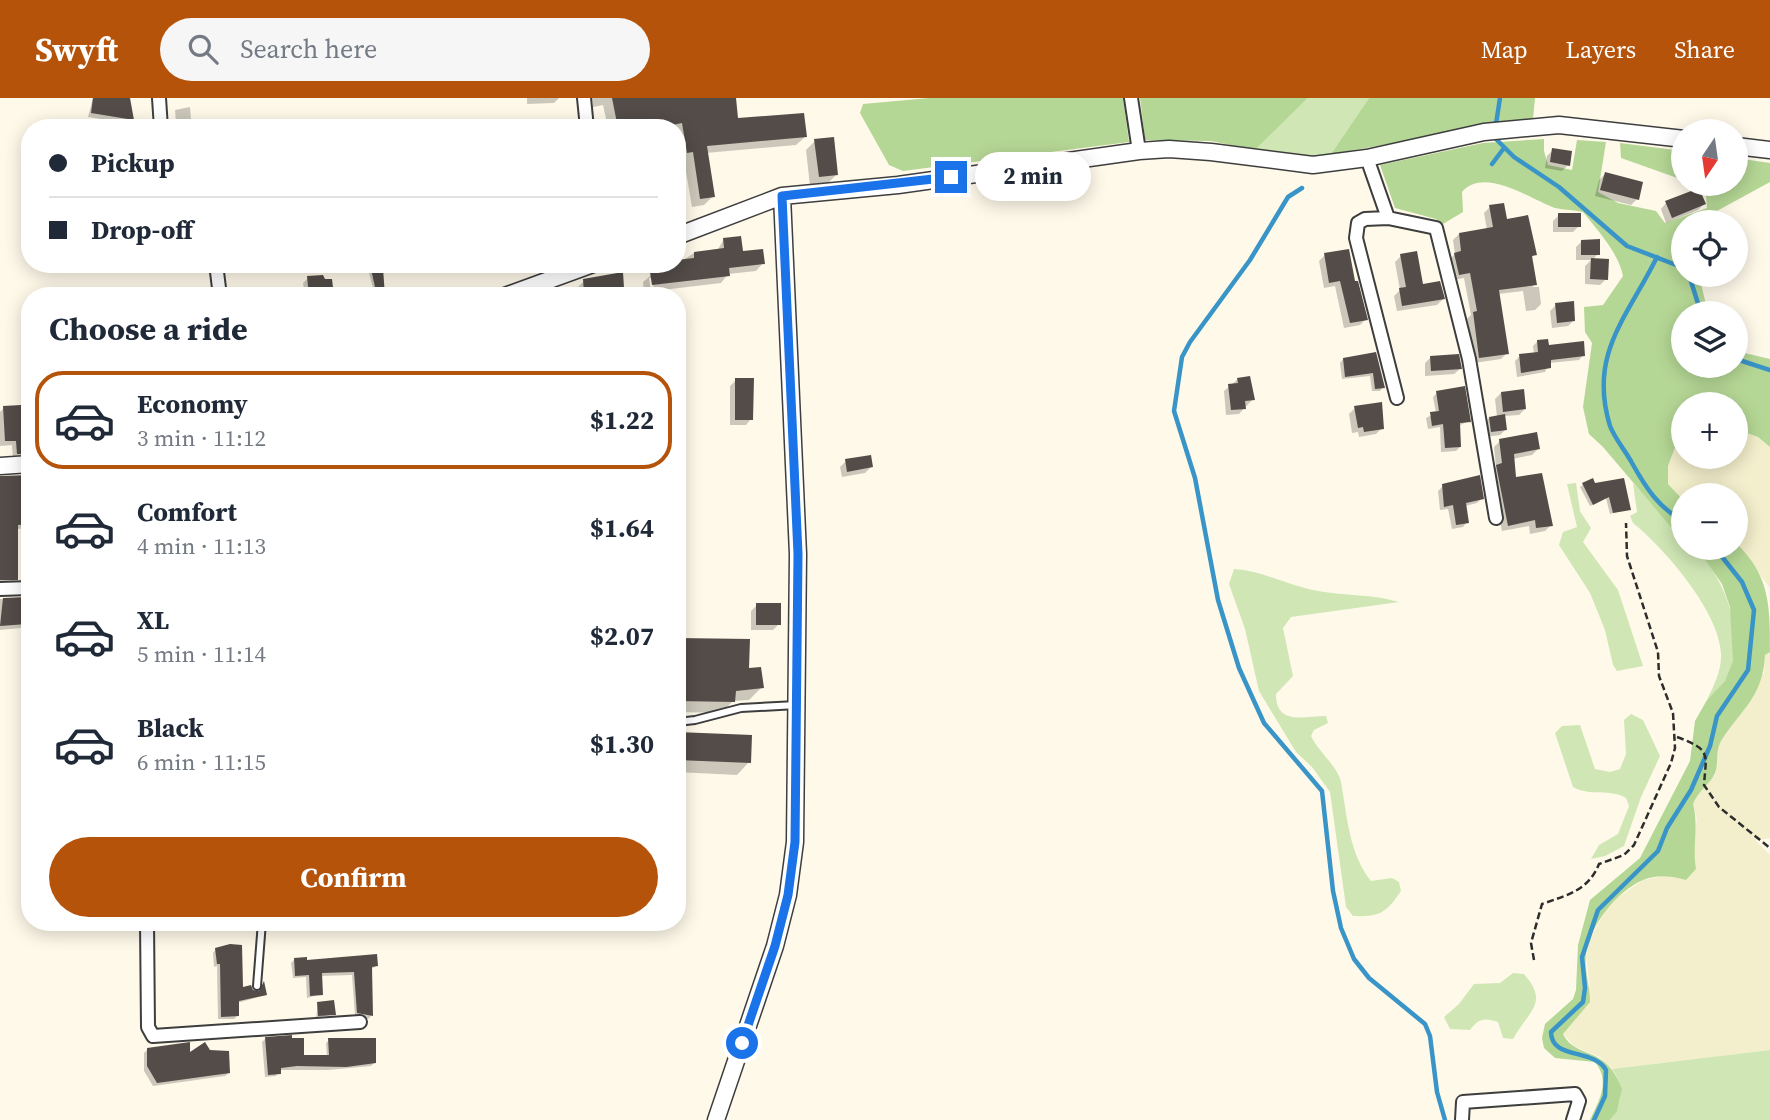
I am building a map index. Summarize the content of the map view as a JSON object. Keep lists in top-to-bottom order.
{
  "north": "bottom",
  "page": {
    "header": "Swyft",
    "search": "Search here",
    "nav": ["Map", "Layers", "Share"],
    "map_buttons": ["+", "−"],
    "banner": ["Pickup", "Drop-off"],
    "bubble": "2 min",
    "heading": "Choose a ride",
    "list": [
      {
        "name": "Economy",
        "note": "3 min · 11:12",
        "value": "$1.22"
      },
      {
        "name": "Comfort",
        "note": "4 min · 11:13",
        "value": "$1.64"
      },
      {
        "name": "XL",
        "note": "5 min · 11:14",
        "value": "$2.07"
      },
      {
        "name": "Black",
        "note": "6 min · 11:15",
        "value": "$1.30"
      }
    ],
    "buttons": "Confirm"
  }
}
